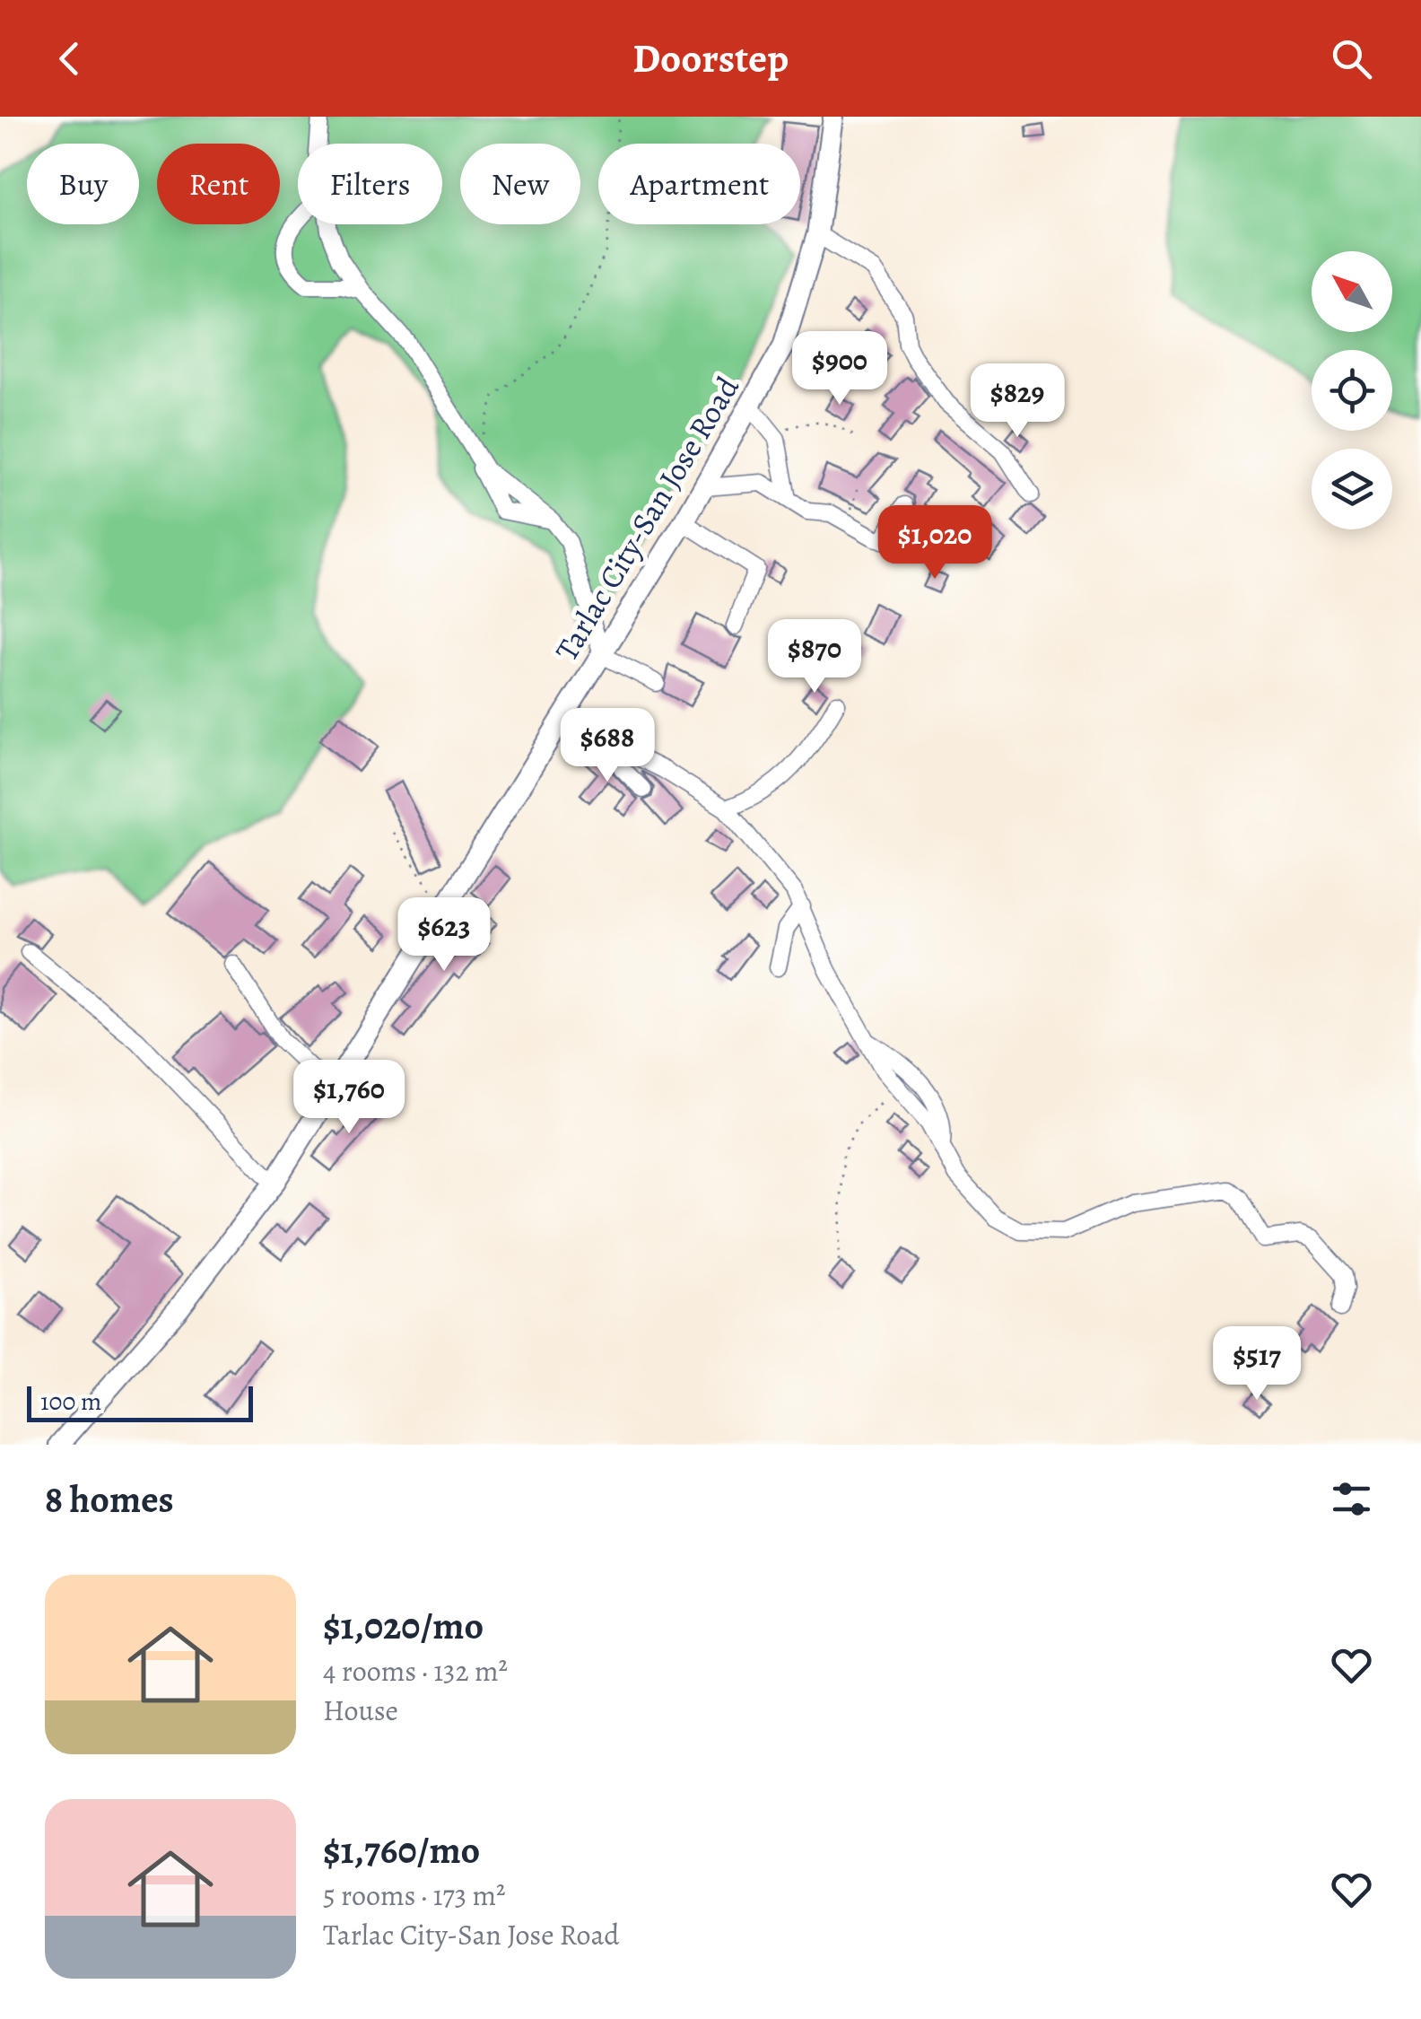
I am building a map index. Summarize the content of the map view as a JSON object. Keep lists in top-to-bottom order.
{
  "streets": {
    "main road": ["Tarlac City-San Jose Road"]
  },
  "scale_bar": "100 m",
  "north": "top left",
  "page": {
    "header": "Doorstep",
    "chip": [
      "Buy",
      "Rent",
      "Filters",
      "New",
      "Apartment"
    ],
    "price": [
      "$900",
      "$829",
      "$1,020",
      "$870",
      "$688",
      "$623",
      "$1,760",
      "$517"
    ],
    "scale": "100 m",
    "heading": "8 homes",
    "list": [
      {
        "name": "$1,020/mo",
        "note": "4 rooms · 132 m² · House"
      },
      {
        "name": "$1,760/mo",
        "note": "5 rooms · 173 m² · Tarlac City-San Jose Road"
      }
    ]
  }
}
